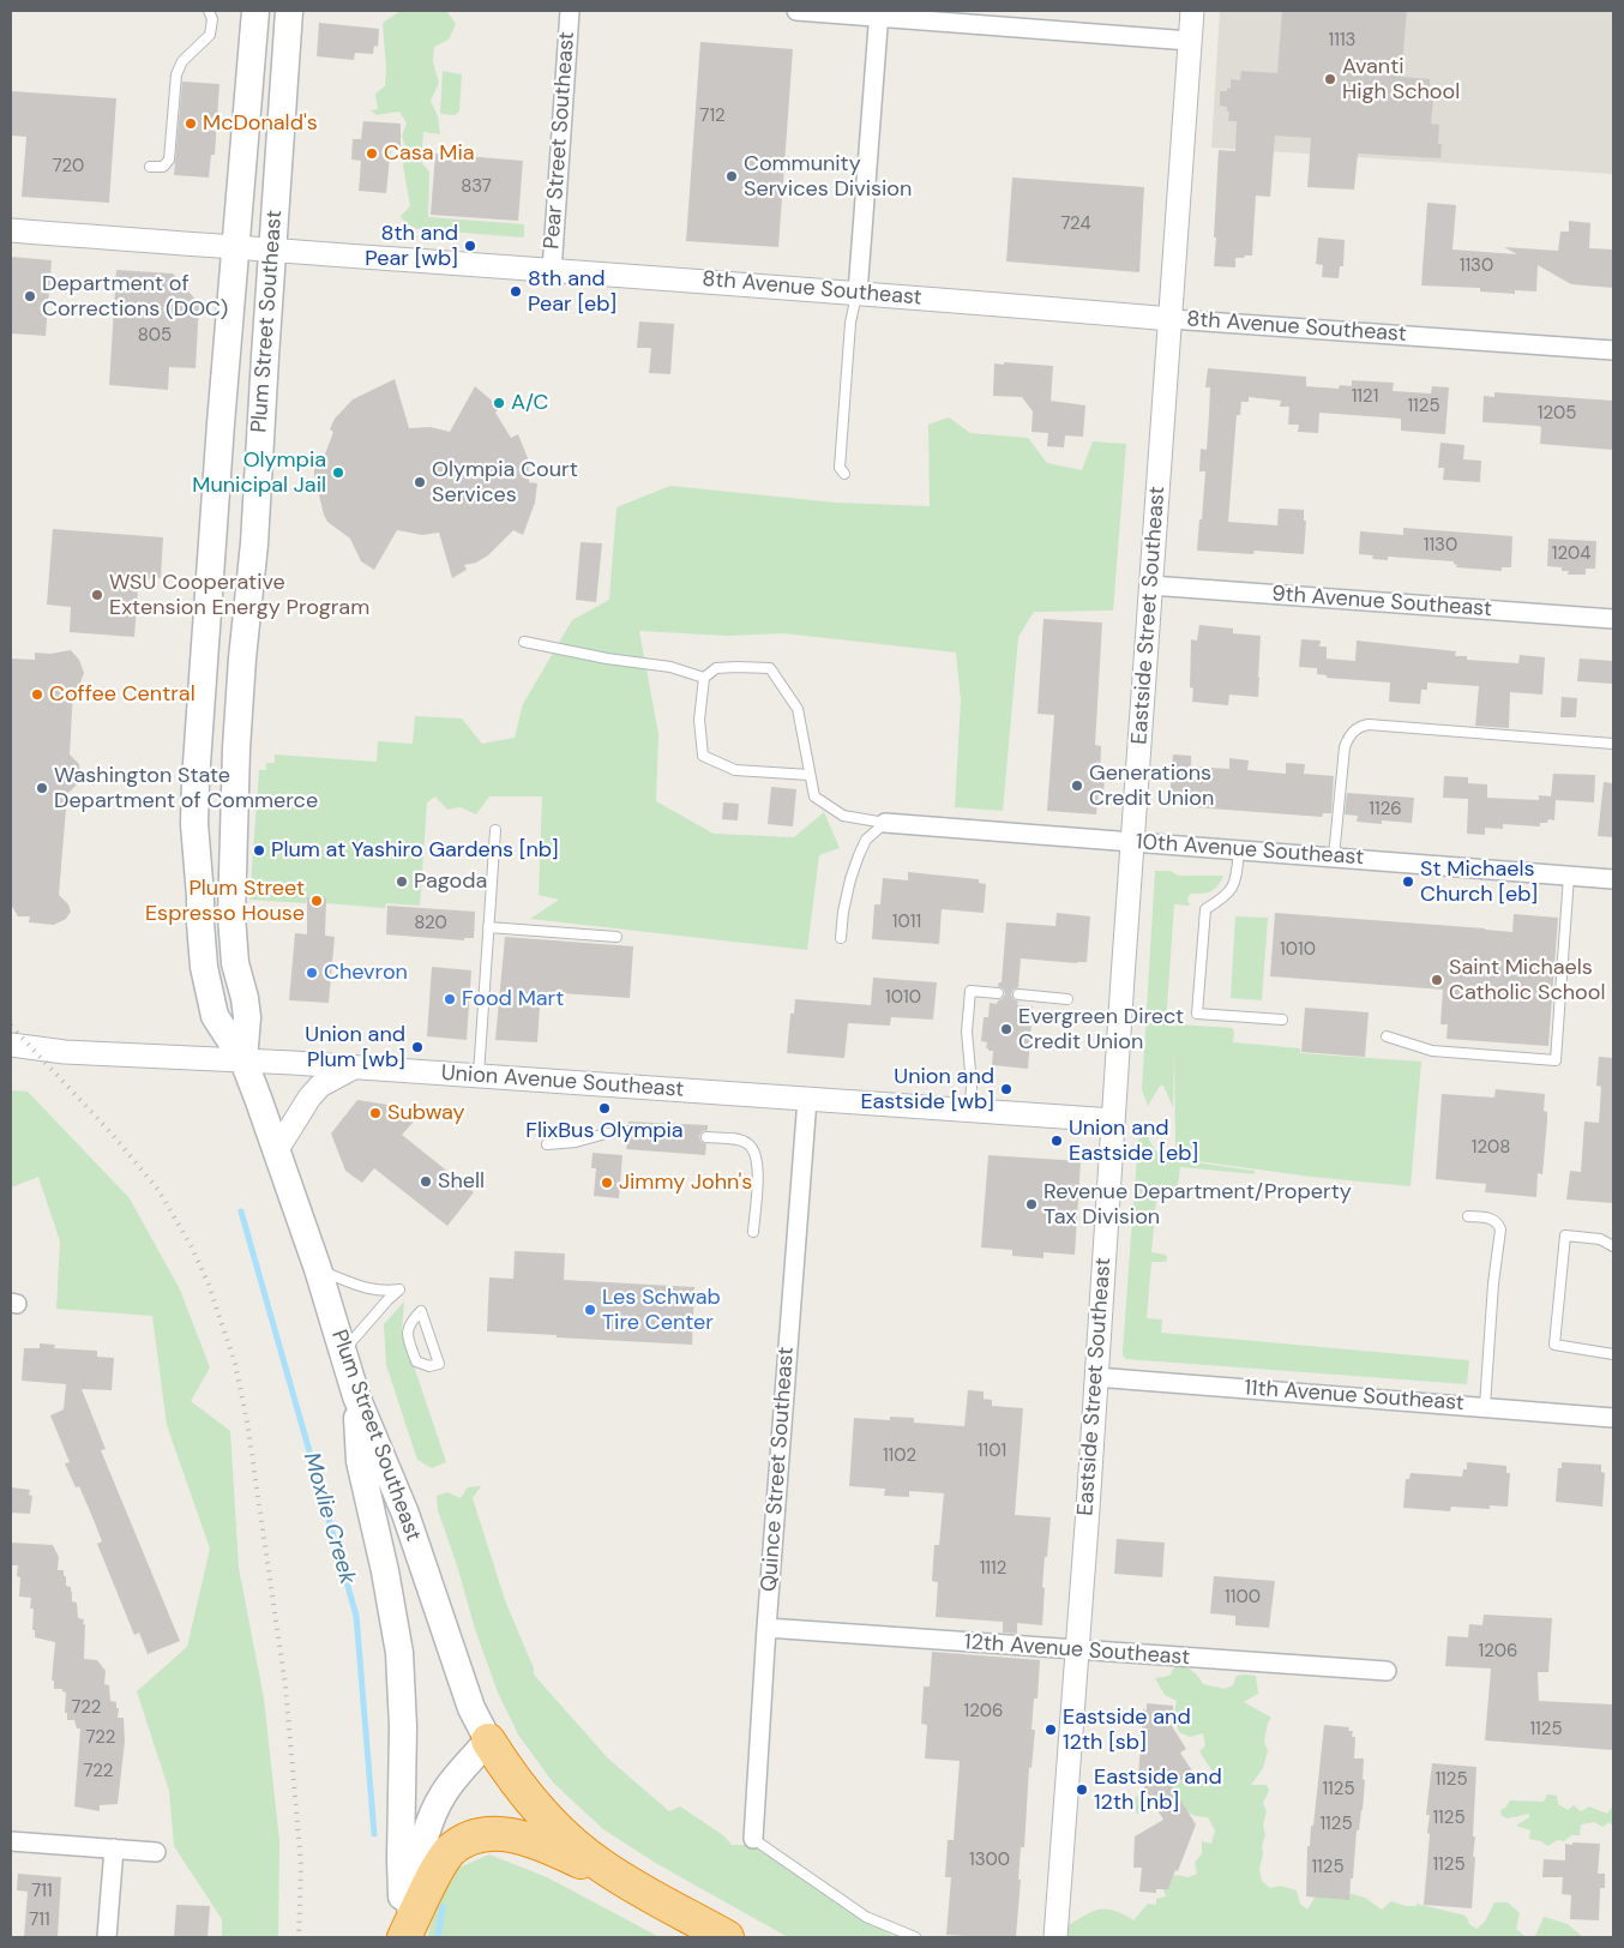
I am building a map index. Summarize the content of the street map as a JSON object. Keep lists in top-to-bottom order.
{
  "streets": {
    "main road": ["Plum Street Southeast"],
    "street": [
      "Pear Street Southeast",
      "8th Avenue Southeast",
      "9th Avenue Southeast",
      "Eastside Street Southeast",
      "10th Avenue Southeast",
      "Union Avenue Southeast",
      "11th Avenue Southeast",
      "Quince Street Southeast",
      "12th Avenue Southeast"
    ]
  },
  "crossings": [
    ["Pear Street Southeast", "8th Avenue Southeast"],
    ["8th Avenue Southeast", "Plum Street Southeast"],
    ["8th Avenue Southeast", "Eastside Street Southeast"],
    ["Plum Street Southeast", "Union Avenue Southeast"],
    ["9th Avenue Southeast", "Eastside Street Southeast"],
    ["Eastside Street Southeast", "10th Avenue Southeast"],
    ["Eastside Street Southeast", "Union Avenue Southeast"],
    ["Eastside Street Southeast", "11th Avenue Southeast"],
    ["Eastside Street Southeast", "12th Avenue Southeast"],
    ["Union Avenue Southeast", "Quince Street Southeast"],
    ["Quince Street Southeast", "12th Avenue Southeast"]
  ],
  "water": ["Moxlie Creek"],
  "places": [
    "Avanti High School",
    "McDonald's",
    "Casa Mia",
    "Community Services Division",
    "8th and Pear [wb]",
    "8th and Pear [eb]",
    "Department of Corrections (DOC)",
    "A/C",
    "Olympia Municipal Jail",
    "Olympia Court Services",
    "WSU Cooperative Extension Energy Program",
    "Coffee Central",
    "Generations Credit Union",
    "Washington State Department of Commerce",
    "Plum at Yashiro Gardens [nb]",
    "Pagoda",
    "St Michaels Church [eb]",
    "Plum Street Espresso House",
    "Chevron",
    "Saint Michaels Catholic School",
    "Food Mart",
    "Evergreen Direct Credit Union",
    "Union and Plum [wb]",
    "Union and Eastside [wb]",
    "FlixBus Olympia",
    "Subway",
    "Union and Eastside [eb]",
    "Shell",
    "Jimmy John's",
    "Revenue Department/Property Tax Division",
    "Les Schwab Tire Center",
    "Eastside and 12th [sb]",
    "Eastside and 12th [nb]"
  ],
  "house_numbers": [
    "1113",
    "712",
    "720",
    "837",
    "724",
    "1130",
    "805",
    "1121",
    "1125",
    "1205",
    "1130",
    "1204",
    "1126",
    "1011",
    "820",
    "1010",
    "1010",
    "1208",
    "1101",
    "1102",
    "1112",
    "1100",
    "1206",
    "722",
    "1206",
    "1125",
    "722",
    "722",
    "1125",
    "1125",
    "1125",
    "1125",
    "1300",
    "1125",
    "1125",
    "711",
    "711"
  ]
}
